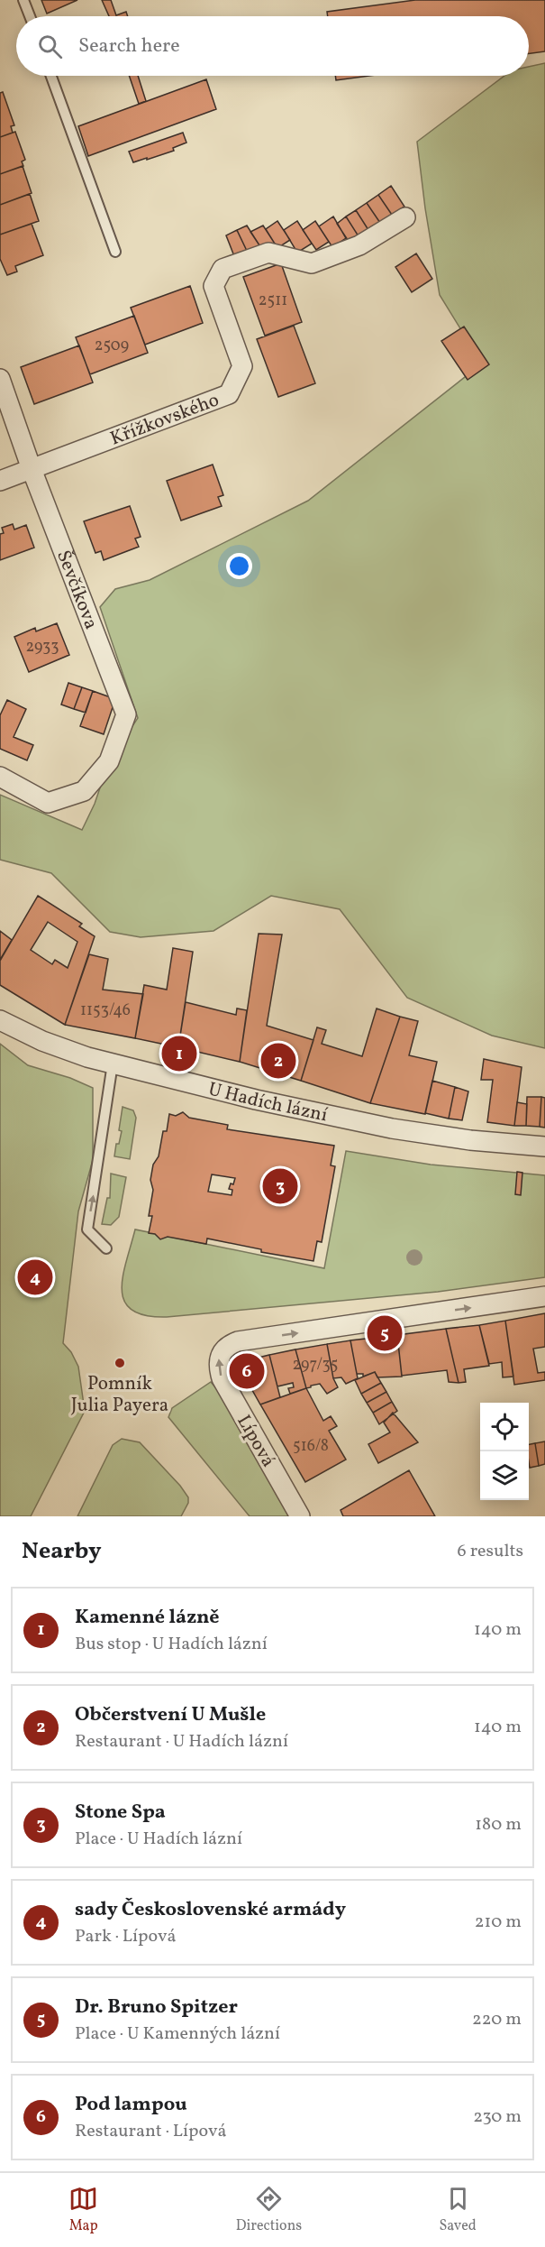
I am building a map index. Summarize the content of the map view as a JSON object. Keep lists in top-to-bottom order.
{
  "streets": {
    "street": [
      "Křížkovského",
      "Ševčíkova",
      "U Hadích lázní",
      "Lípová"
    ]
  },
  "crossings": [
    ["Křížkovského", "Ševčíkova"]
  ],
  "places": ["Pomník Julia Payera"],
  "house_numbers": [
    "2511",
    "2509",
    "2933",
    "1153/46",
    "297/35",
    "516/8"
  ],
  "page": {
    "search": "Search here",
    "pins": [
      "1",
      "2",
      "3",
      "4",
      "5",
      "6"
    ],
    "heading": ["Nearby", "6 results"],
    "list": [
      {
        "mark": "1",
        "name": "Kamenné lázně",
        "note": "Bus stop · U Hadích lázní",
        "value": "140 m"
      },
      {
        "mark": "2",
        "name": "Občerstvení U Mušle",
        "note": "Restaurant · U Hadích lázní",
        "value": "140 m"
      },
      {
        "mark": "3",
        "name": "Stone Spa",
        "note": "Place · U Hadích lázní",
        "value": "180 m"
      },
      {
        "mark": "4",
        "name": "sady Československé armády",
        "note": "Park · Lípová",
        "value": "210 m"
      },
      {
        "mark": "5",
        "name": "Dr. Bruno Spitzer",
        "note": "Place · U Kamenných lázní",
        "value": "220 m"
      },
      {
        "mark": "6",
        "name": "Pod lampou",
        "note": "Restaurant · Lípová",
        "value": "230 m"
      }
    ],
    "nav": ["Map", "Directions", "Saved"]
  }
}
